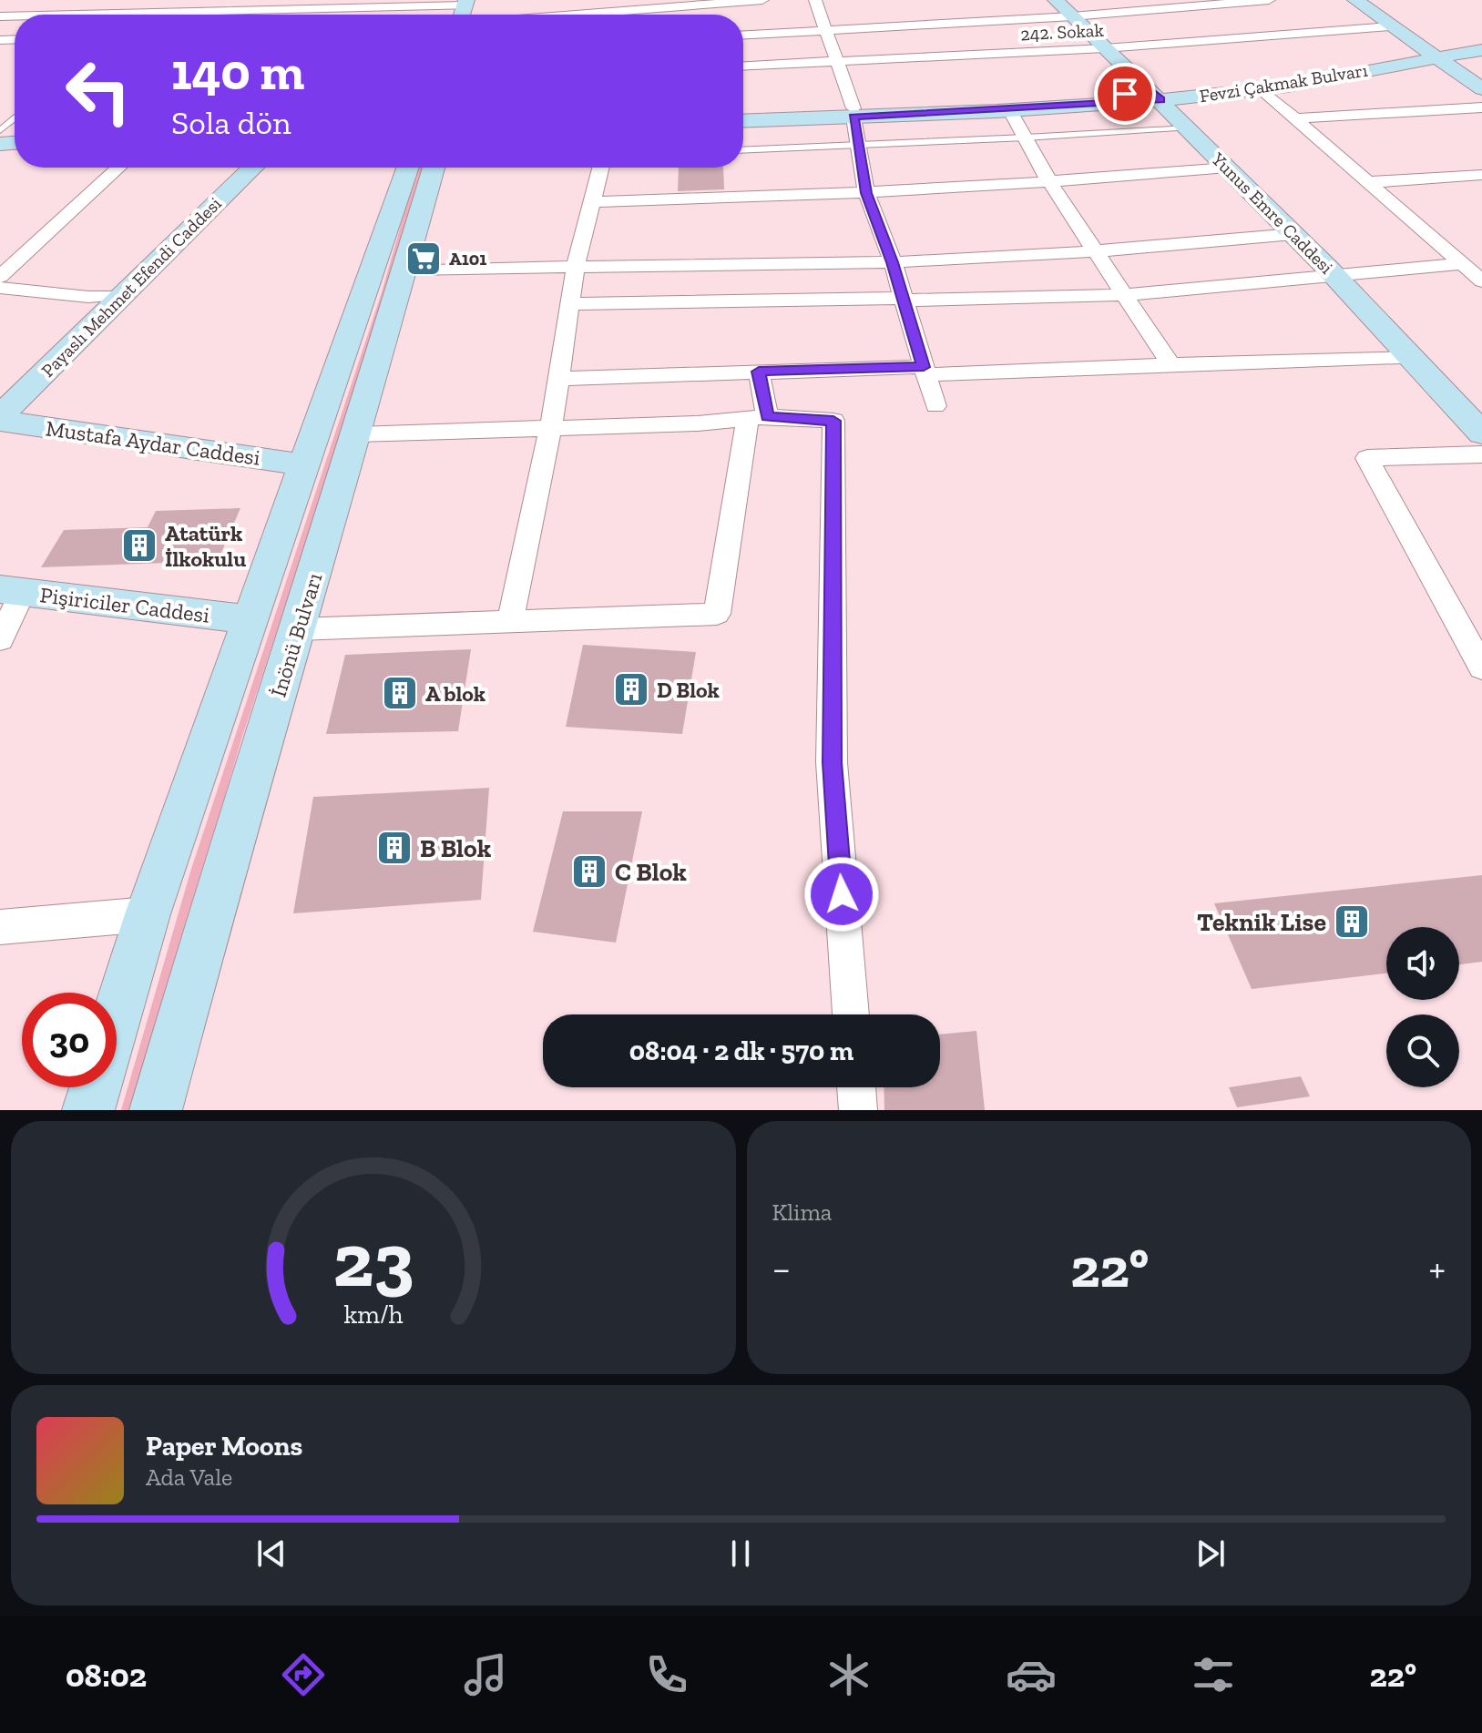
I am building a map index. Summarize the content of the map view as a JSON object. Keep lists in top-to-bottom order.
{
  "streets": {
    "street": [
      "242. Sokak",
      "Fevzi Çakmak Bulvarı",
      "Yunus Emre Caddesi",
      "Payaslı Mehmet Efendi Caddesi",
      "Mustafa Aydar Caddesi",
      "Pişiriciler Caddesi",
      "İnönü Bulvarı"
    ]
  },
  "crossings": [
    ["242. Sokak", "Yunus Emre Caddesi"],
    ["Fevzi Çakmak Bulvarı", "Yunus Emre Caddesi"],
    ["Payaslı Mehmet Efendi Caddesi", "Mustafa Aydar Caddesi"]
  ],
  "places": {
    "supermarket": ["A101"],
    "building": [
      "Atatürk İlkokulu",
      "D Blok",
      "A blok",
      "B Blok",
      "C Blok",
      "Teknik Lise"
    ]
  },
  "page": {
    "turn": ["140 m", "Sola dön"],
    "limit": "30",
    "trip": "08:04 · 2 dk · 570 m",
    "tile": "Klima",
    "heat": ["−", "22°", "+"],
    "song": ["Paper Moons", "Ada Vale"],
    "tabs": ["08:02", "22°"],
    "gauge": ["23", "km/h"]
  }
}
